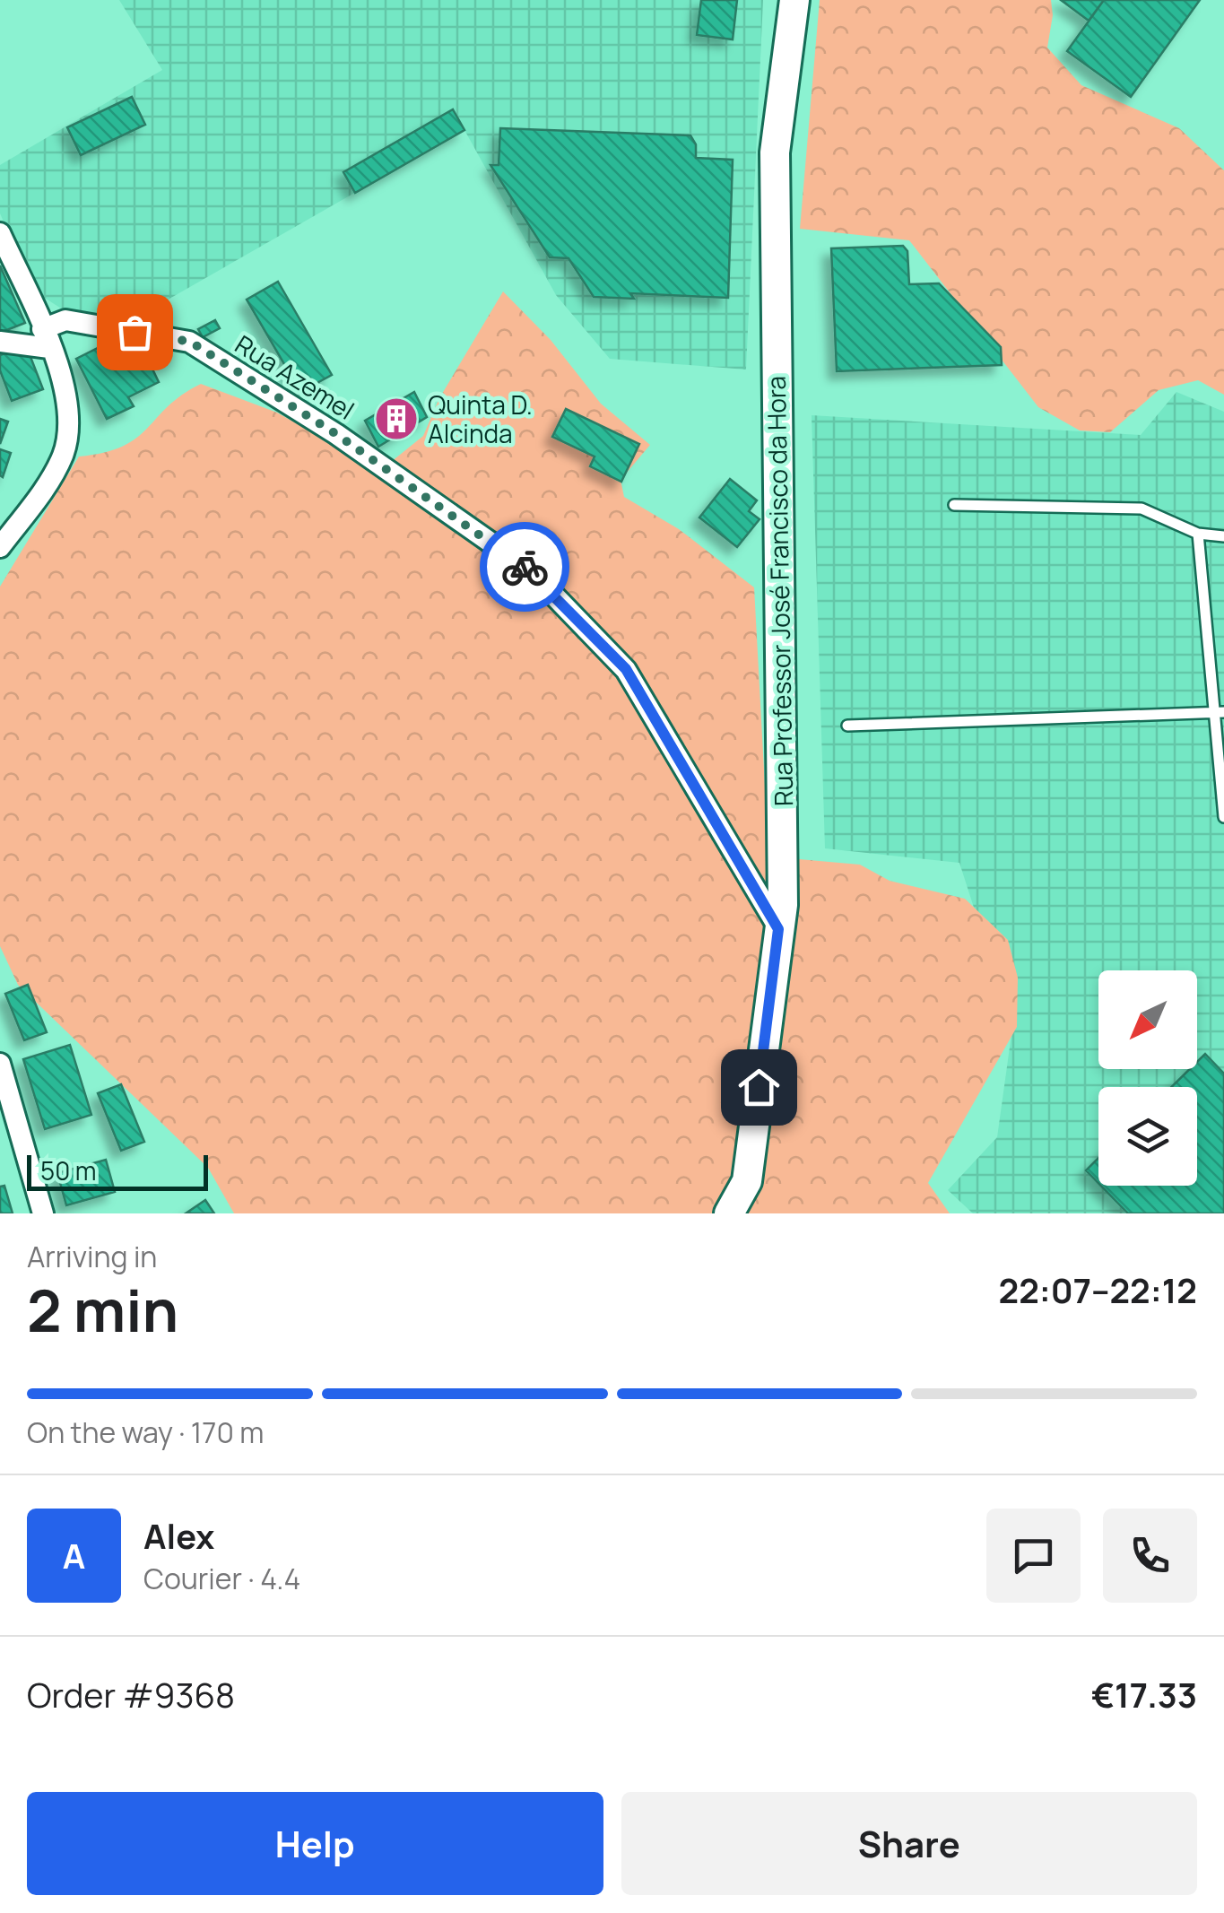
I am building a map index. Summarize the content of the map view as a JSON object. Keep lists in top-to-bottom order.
{
  "streets": {
    "main road": ["Rua Professor José Francisco da Hora"],
    "street": ["Rua Azemel"]
  },
  "crossings": [
    ["Rua Azemel", "Rua Professor José Francisco da Hora"]
  ],
  "places": {
    "building": ["Quinta D. Alcinda"]
  },
  "scale_bar": "50 m",
  "north": "bottom left",
  "page": {
    "scale": "50 m",
    "heading": ["2 min", "Arriving in", "22:07–22:12"],
    "panel": [
      "Alex",
      "Courier · 4.4",
      "Order #9368",
      "€17.33"
    ],
    "bar": "On the way · 170 m",
    "round": "A",
    "buttons": ["Help", "Share"]
  }
}
